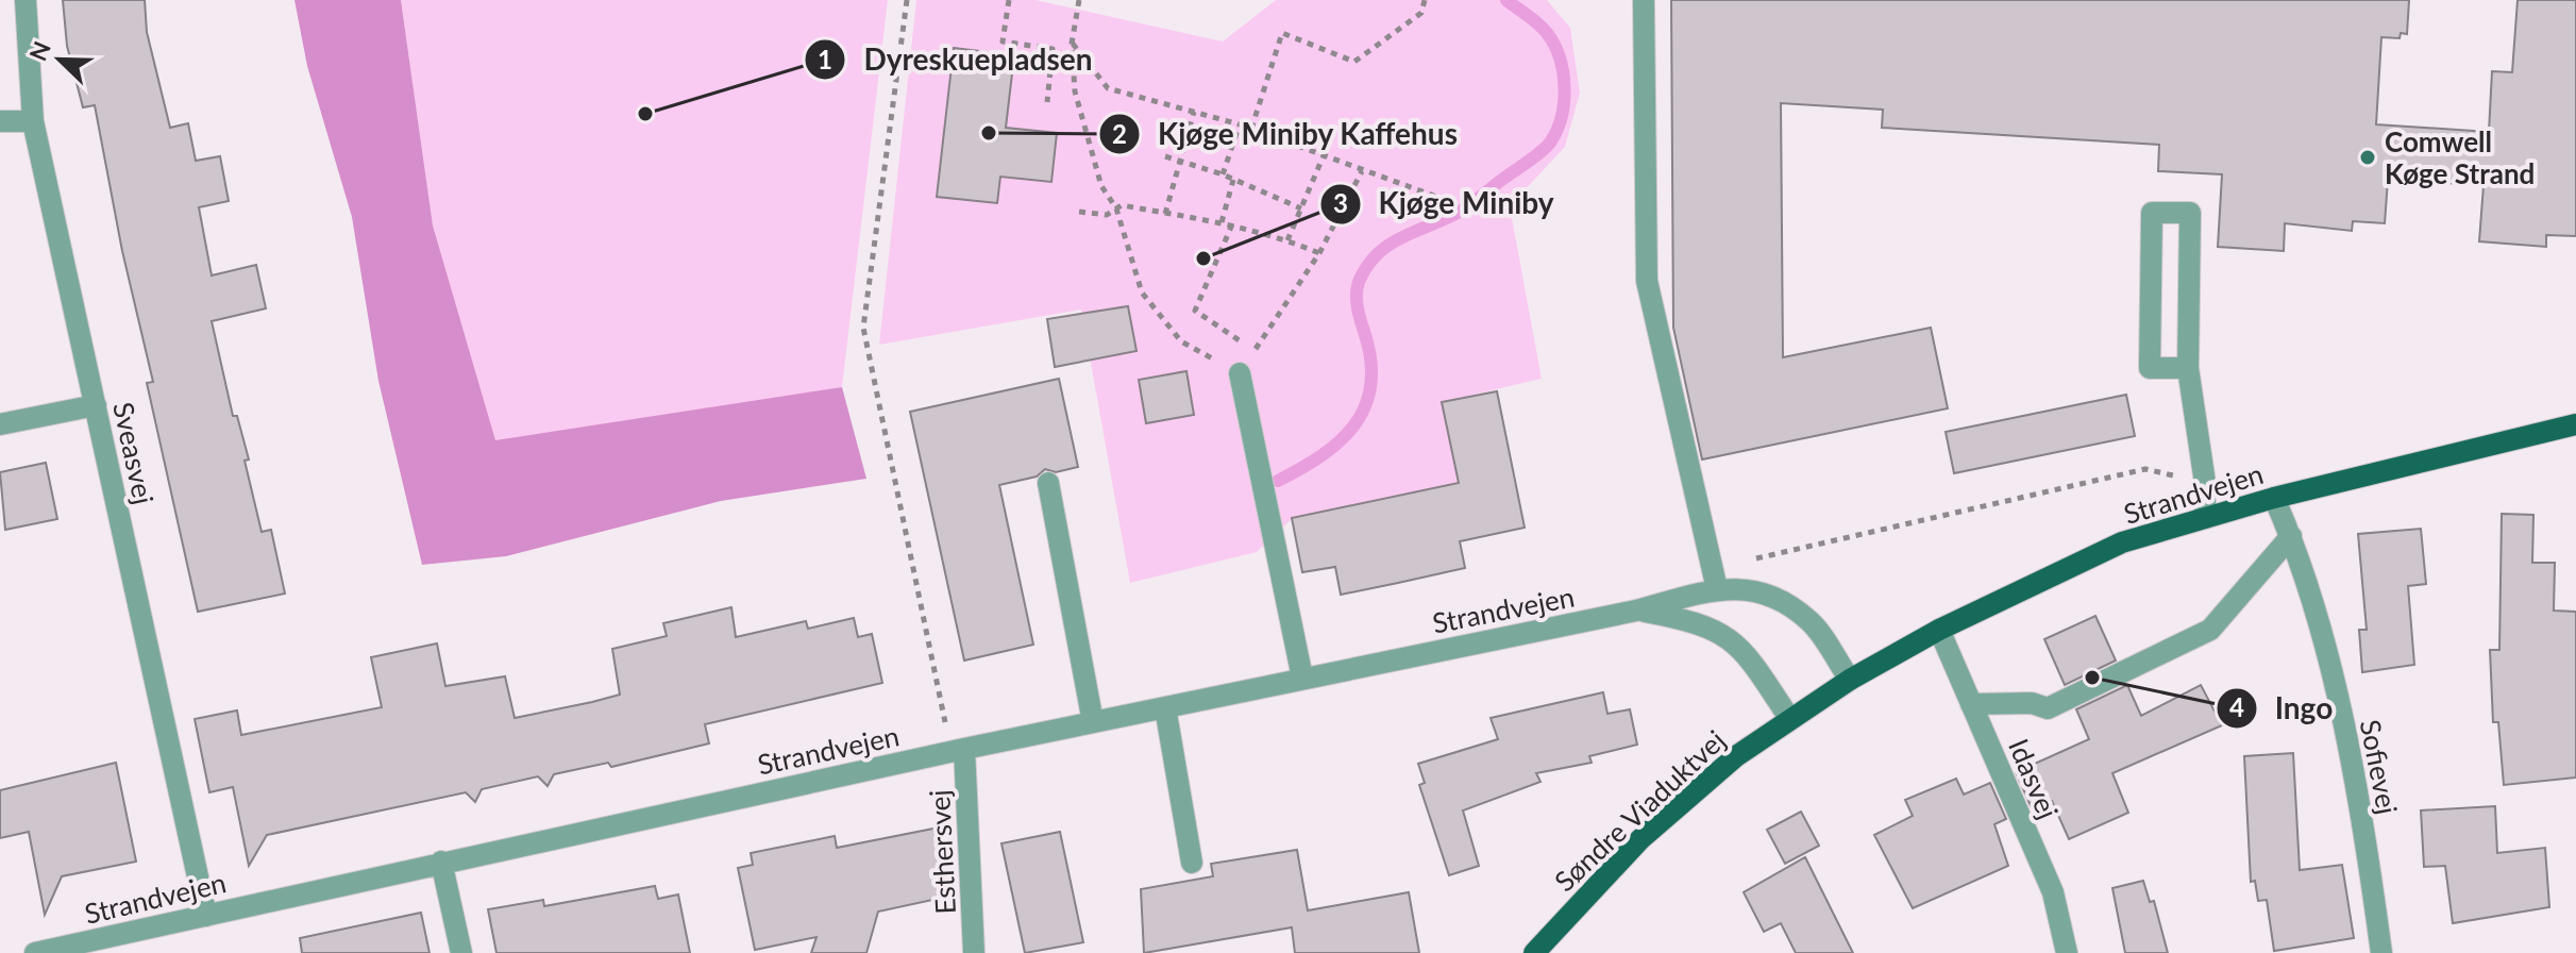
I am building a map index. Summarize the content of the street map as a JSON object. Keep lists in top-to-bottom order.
{
  "streets": {
    "main road": ["Strandvejen", "Søndre Viaduktvej"],
    "street": [
      "Sveasvej",
      "Sofievej",
      "Idasvej",
      "Esthersvej"
    ]
  },
  "crossings": [
    ["Sveasvej", "Strandvejen"],
    ["Strandvejen", "Sofievej"],
    ["Strandvejen", "Idasvej"],
    ["Strandvejen", "Søndre Viaduktvej"],
    ["Strandvejen", "Esthersvej"]
  ],
  "places": [
    "Dyreskuepladsen",
    "Kjøge Miniby Kaffehus",
    "Comwell Køge Strand",
    "Kjøge Miniby",
    "Ingo"
  ],
  "north": "top left"
}
